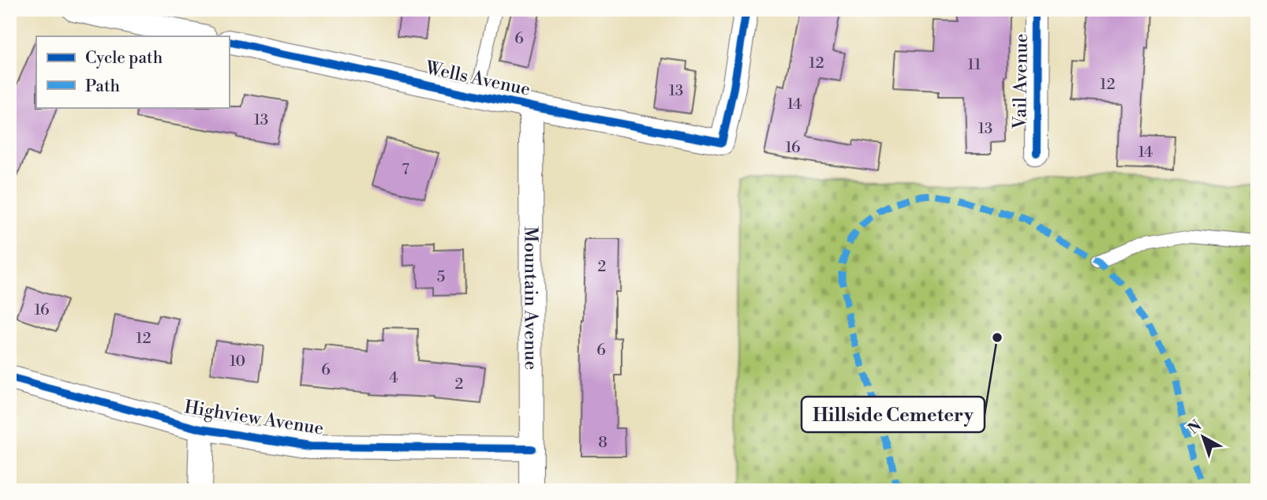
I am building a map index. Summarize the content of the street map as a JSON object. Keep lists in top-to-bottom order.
{
  "streets": {
    "street": [
      "Wells Avenue",
      "Vail Avenue",
      "Mountain Avenue",
      "Highview Avenue"
    ]
  },
  "crossings": [
    ["Wells Avenue", "Mountain Avenue"],
    ["Mountain Avenue", "Highview Avenue"]
  ],
  "places": ["Hillside Cemetery"],
  "house_numbers": [
    "6",
    "12",
    "11",
    "12",
    "13",
    "14",
    "13",
    "13",
    "16",
    "14",
    "7",
    "2",
    "5",
    "16",
    "12",
    "6",
    "10",
    "6",
    "4",
    "2",
    "8"
  ],
  "legend": ["Cycle path", "Path"],
  "north": "top left"
}
